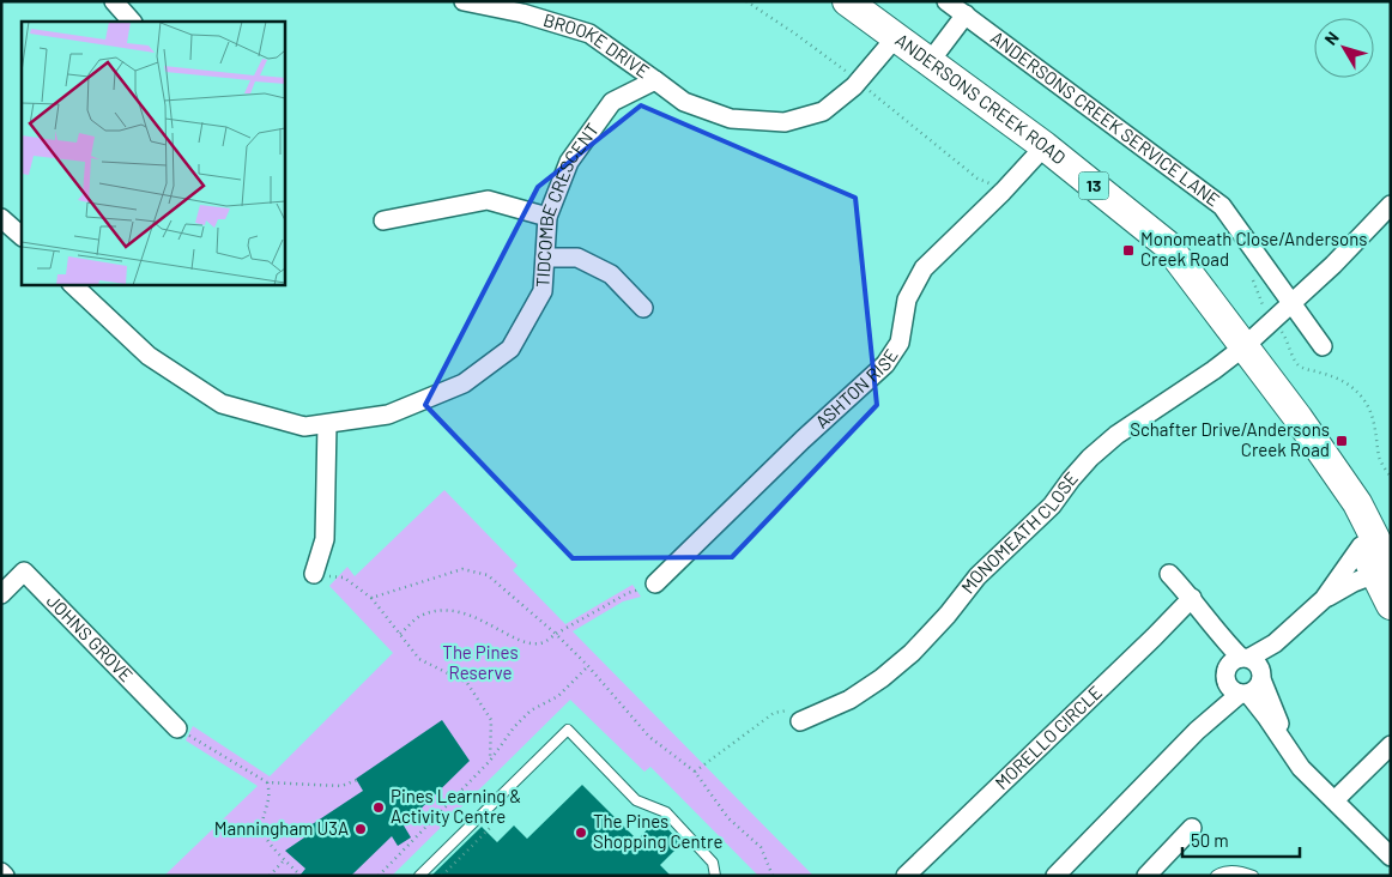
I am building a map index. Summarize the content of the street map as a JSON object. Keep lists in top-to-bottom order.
{
  "streets": {
    "main road": ["ANDERSONS CREEK ROAD", "13"],
    "street": [
      "BROOKE DRIVE",
      "ANDERSONS CREEK SERVICE LANE",
      "TIDCOMBE CRESCENT",
      "ASHTON RISE",
      "MONOMEATH CLOSE",
      "JOHNS GROVE",
      "MORELLO CIRCLE"
    ]
  },
  "crossings": [
    ["BROOKE DRIVE", "TIDCOMBE CRESCENT"],
    ["ANDERSONS CREEK ROAD", "ASHTON RISE"],
    ["ANDERSONS CREEK ROAD", "MONOMEATH CLOSE"],
    ["ANDERSONS CREEK SERVICE LANE", "MONOMEATH CLOSE"]
  ],
  "parks": ["The Pines Reserve"],
  "places": {
    "transit": ["Monomeath Close/Andersons Creek Road", "Schafter Drive/Andersons Creek Road"],
    "other": ["Pines Learning & Activity Centre", "Manningham U3A", "The Pines Shopping Centre"]
  },
  "scale_bar": "50 m",
  "north": "top left"
}
